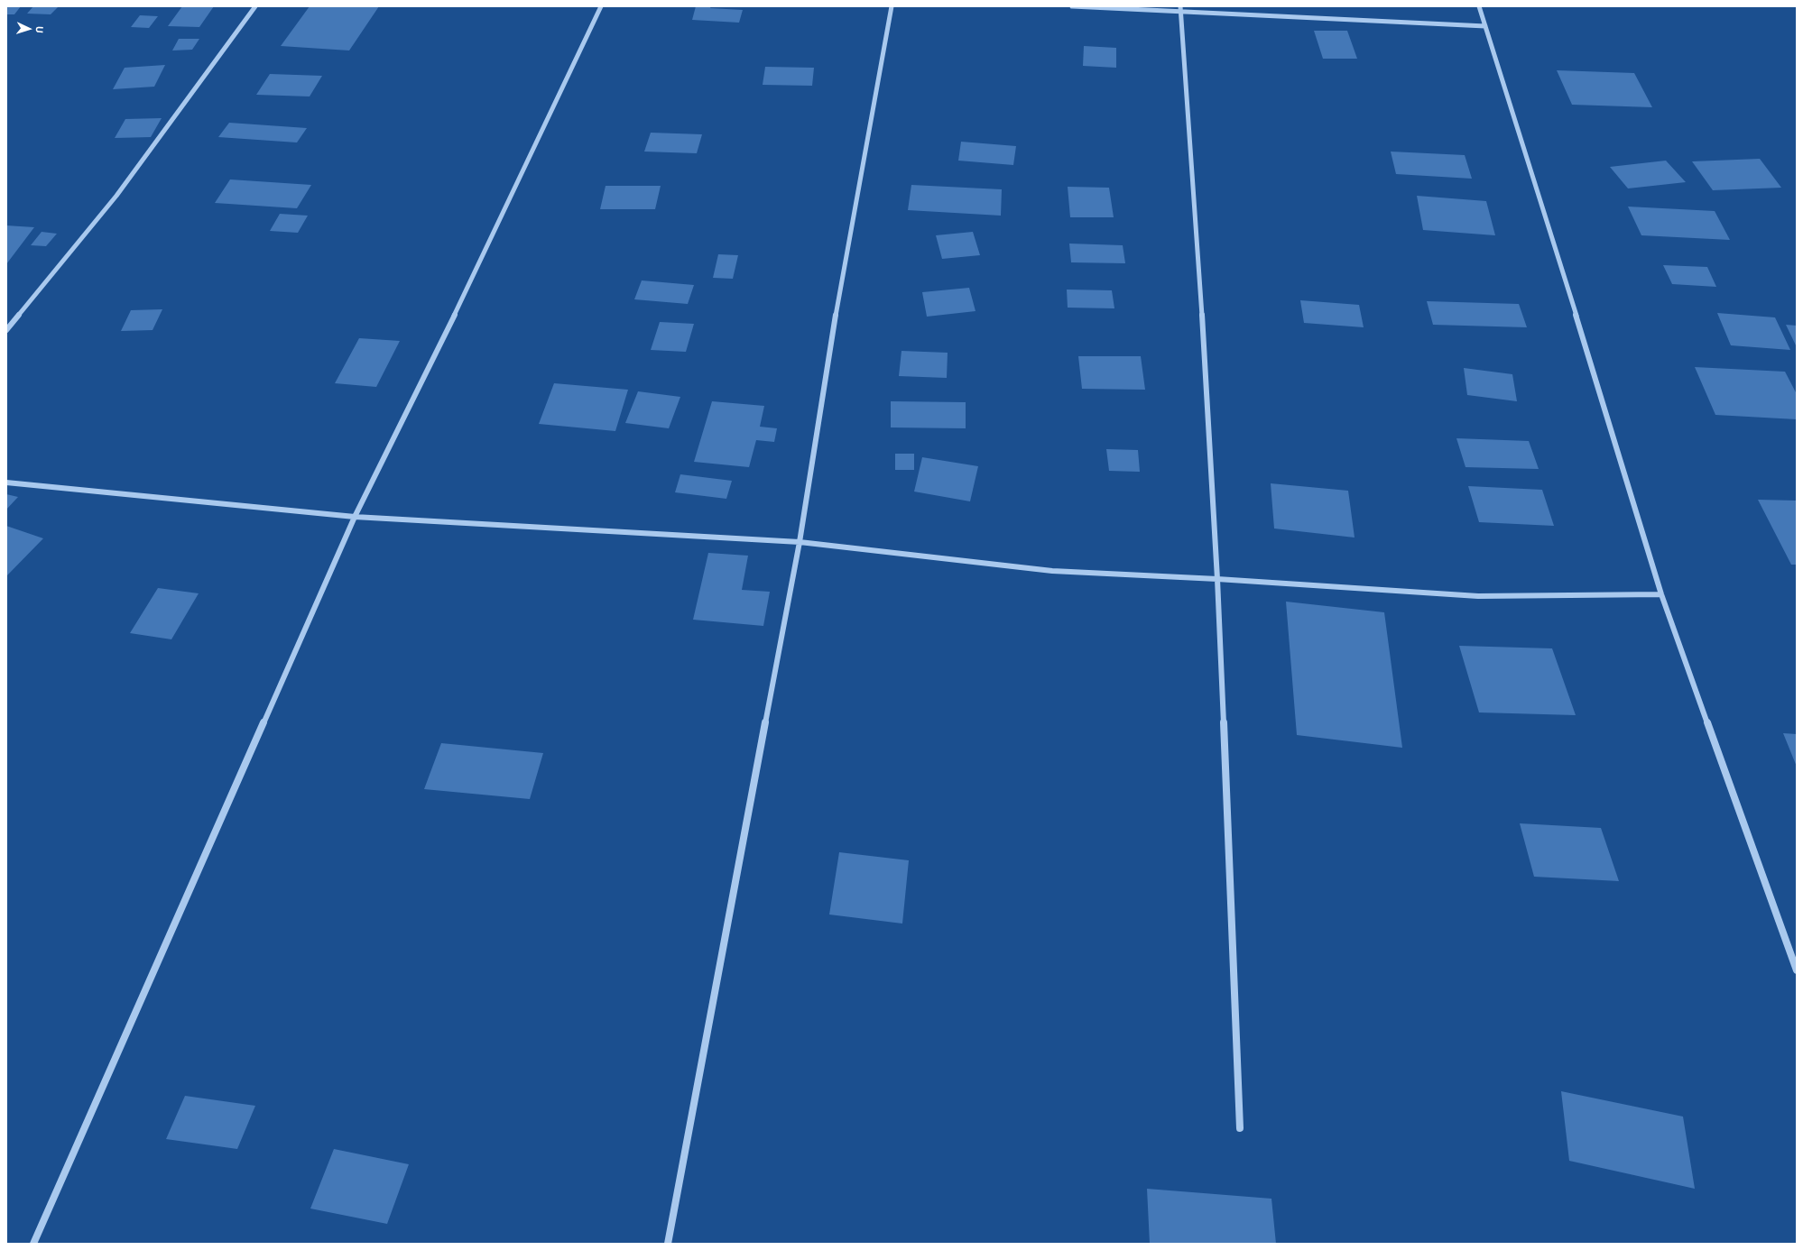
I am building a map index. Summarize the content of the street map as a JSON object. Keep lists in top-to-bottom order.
{
  "north": "right"
}
